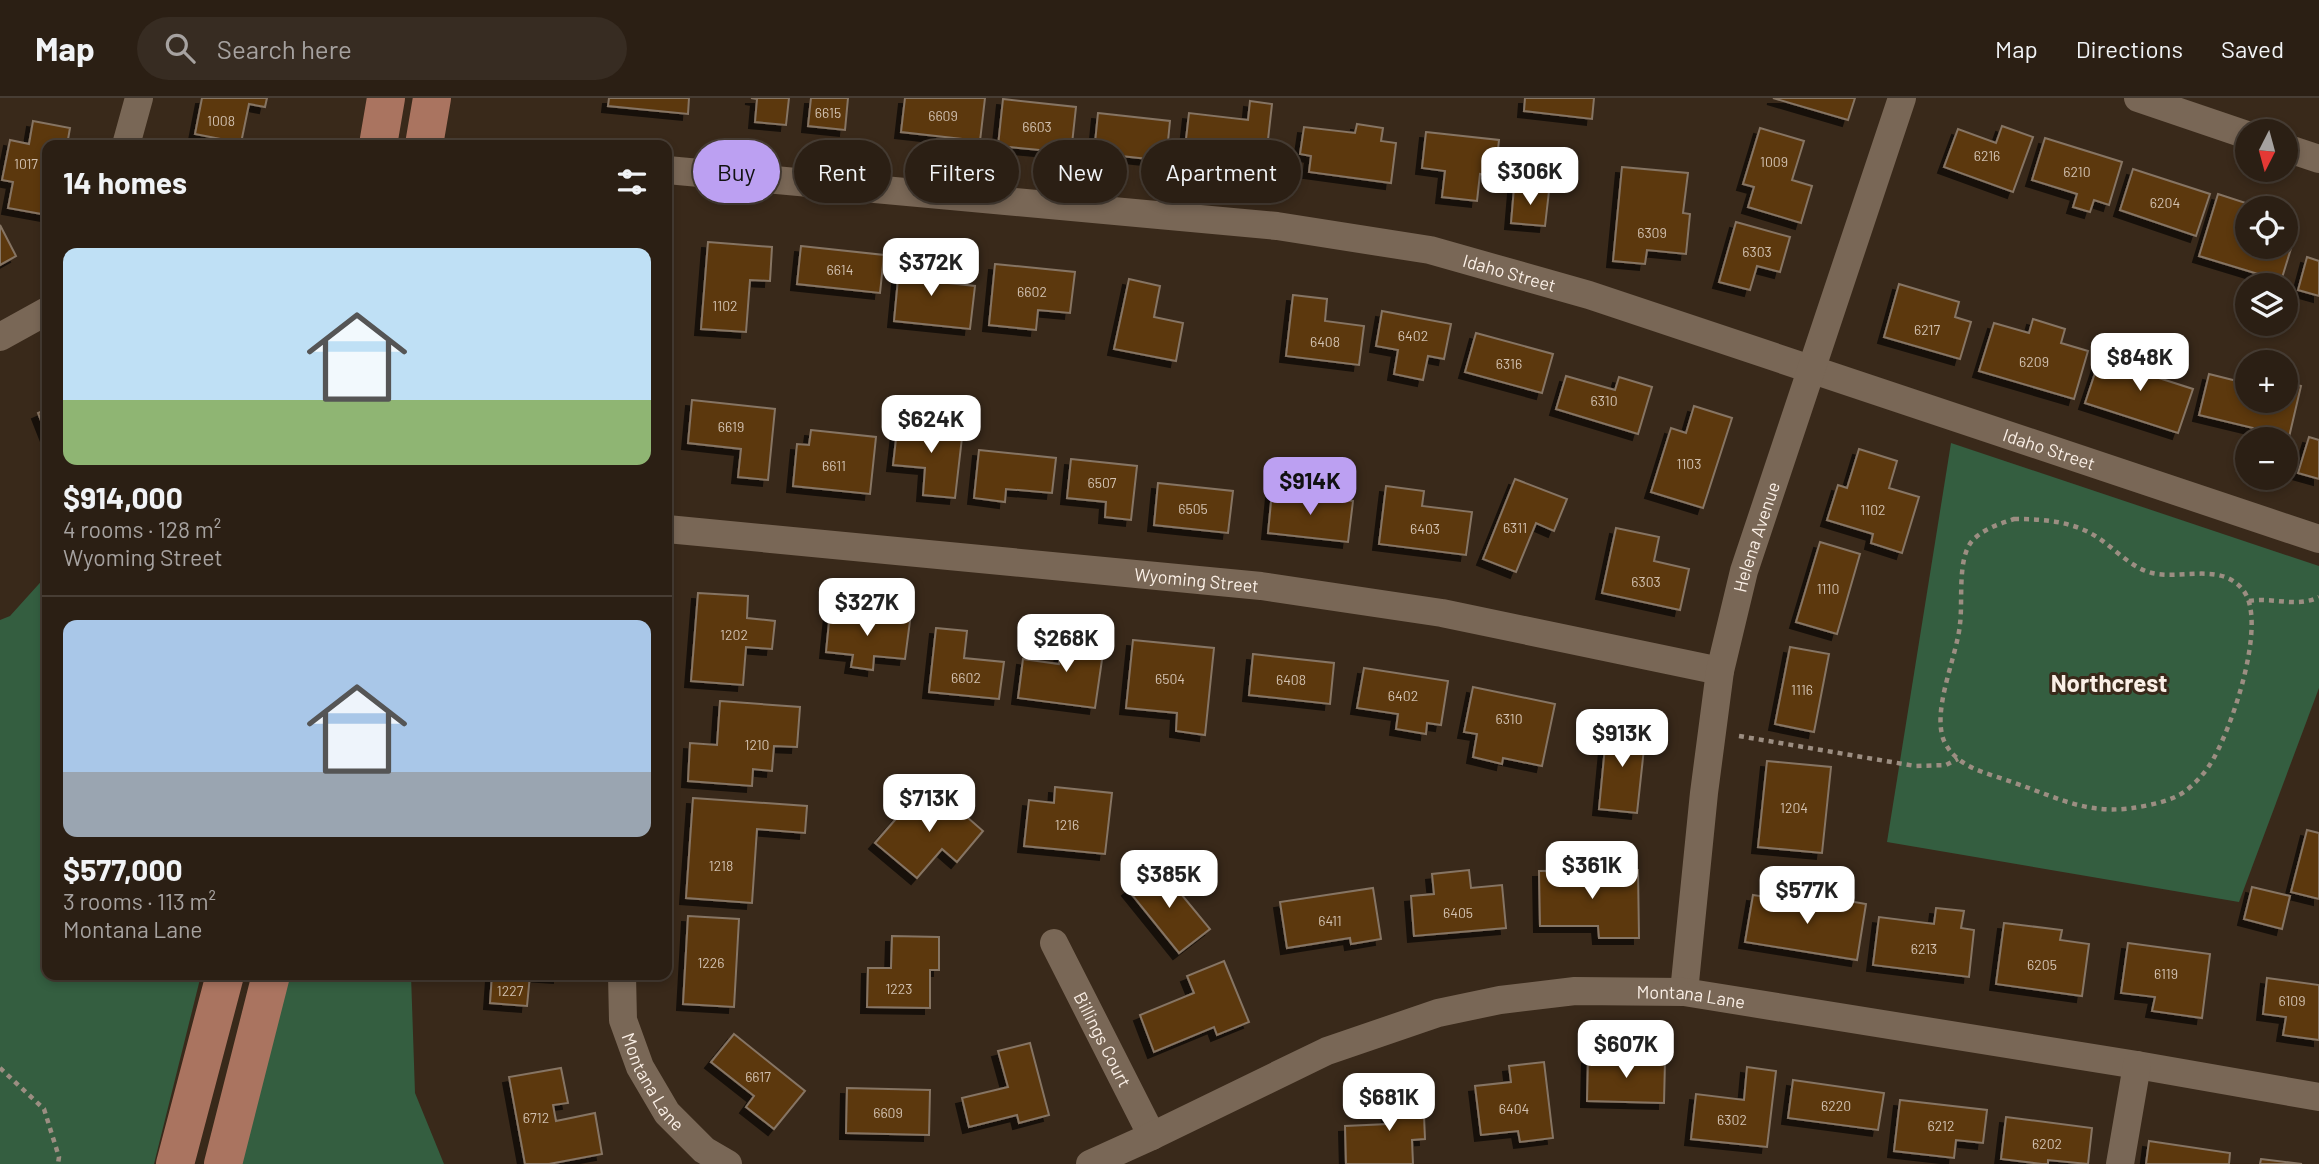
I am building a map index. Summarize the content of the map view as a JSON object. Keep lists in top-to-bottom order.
{
  "streets": {
    "street": [
      "Idaho Street",
      "Helena Avenue",
      "Wyoming Street",
      "Montana Lane",
      "Billings Court"
    ]
  },
  "crossings": [
    ["Idaho Street", "Helena Avenue"],
    ["Helena Avenue", "Wyoming Street"],
    ["Helena Avenue", "Montana Lane"],
    ["Montana Lane", "Billings Court"]
  ],
  "districts": ["Northcrest"],
  "house_numbers": [
    "6615",
    "6609",
    "1008",
    "6603",
    "6216",
    "1009",
    "1017",
    "6210",
    "6204",
    "6309",
    "6303",
    "6614",
    "6602",
    "1102",
    "6217",
    "6402",
    "6408",
    "6209",
    "6316",
    "6310",
    "6619",
    "1103",
    "6611",
    "6507",
    "6505",
    "1102",
    "6311",
    "6403",
    "6303",
    "1110",
    "1202",
    "6602",
    "6504",
    "6408",
    "1116",
    "6402",
    "6310",
    "1210",
    "1204",
    "1216",
    "1218",
    "6405",
    "6411",
    "6213",
    "1226",
    "6205",
    "6119",
    "1223",
    "1227",
    "6109",
    "6617",
    "6220",
    "6404",
    "6609",
    "6712",
    "6302",
    "6212",
    "6202"
  ],
  "north": "bottom",
  "page": {
    "header": "Map",
    "search": "Search here",
    "nav": ["Map", "Directions", "Saved"],
    "map_buttons": ["+", "−"],
    "chip": [
      "Buy",
      "Rent",
      "Filters",
      "New",
      "Apartment"
    ],
    "heading": "14 homes",
    "price": [
      "$306K",
      "$372K",
      "$848K",
      "$624K",
      "$914K",
      "$327K",
      "$268K",
      "$913K",
      "$713K",
      "$361K",
      "$385K",
      "$577K",
      "$607K",
      "$681K"
    ],
    "list": [
      {
        "name": "$914,000",
        "note": "4 rooms · 128 m² · Wyoming Street"
      },
      {
        "name": "$577,000",
        "note": "3 rooms · 113 m² · Montana Lane"
      }
    ]
  }
}
